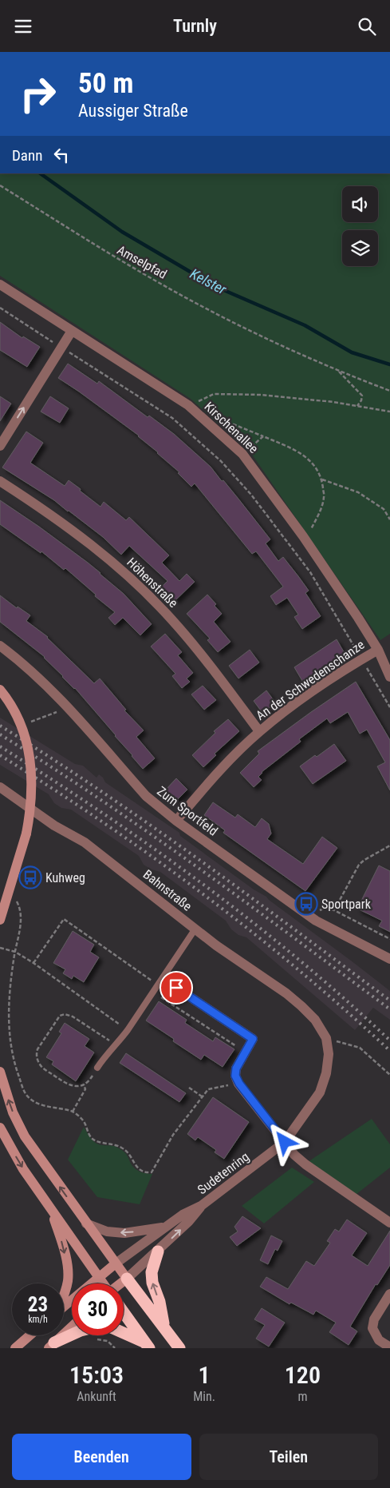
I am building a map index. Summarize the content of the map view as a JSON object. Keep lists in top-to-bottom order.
{
  "streets": {
    "street": [
      "Kirschenallee",
      "Höhenstraße",
      "An der Schwedenschanze",
      "Zum Sportfeld",
      "Bahnstraße",
      "Sudetenring"
    ],
    "path": ["Amselpfad"]
  },
  "crossings": [
    ["Kirschenallee", "An der Schwedenschanze"],
    ["Höhenstraße", "An der Schwedenschanze"],
    ["An der Schwedenschanze", "Zum Sportfeld"],
    ["Bahnstraße", "Sudetenring"]
  ],
  "water": ["Kelster"],
  "places": {
    "bus stop": ["Kuhweg", "Sportpark"]
  },
  "page": {
    "header": "Turnly",
    "turn": ["50 m", "Aussiger Straße"],
    "then": "Dann",
    "speed": "23 km/h",
    "limit": "30",
    "eta": [
      "15:03",
      "Ankunft",
      "1",
      "Min.",
      "120",
      "m"
    ],
    "buttons": ["Beenden", "Teilen"]
  }
}
